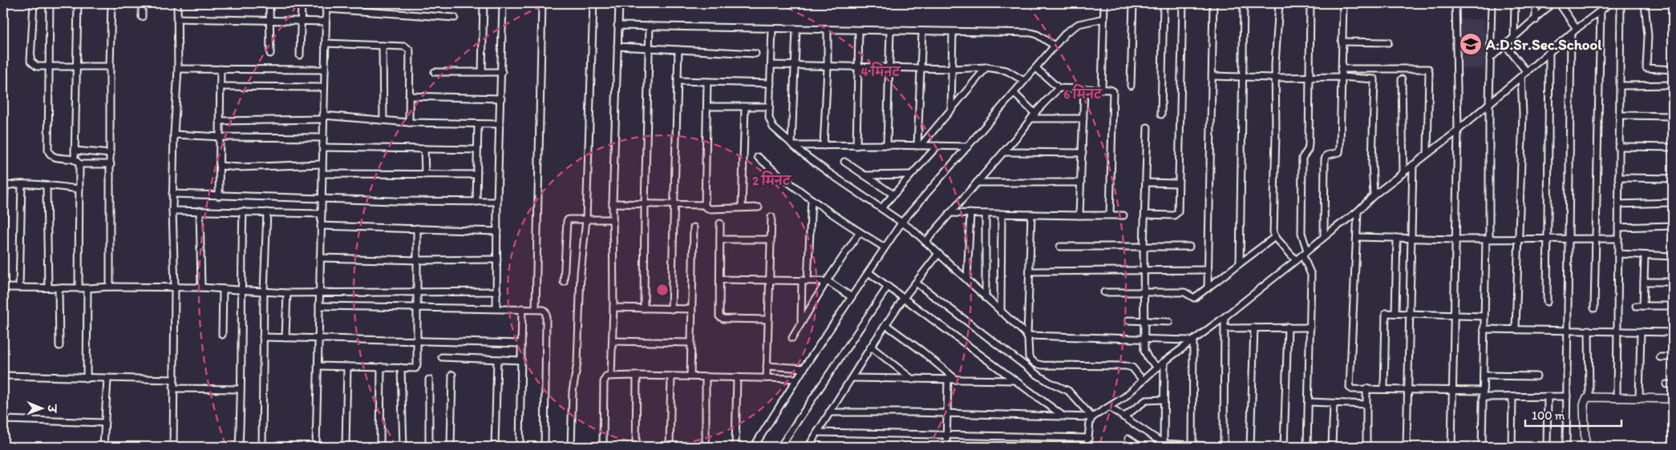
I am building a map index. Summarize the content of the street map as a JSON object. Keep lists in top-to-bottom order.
{
  "places": {
    "school or university": ["A.D.Sr.Sec.School"]
  },
  "scale_bar": "100 m",
  "north": "right",
  "rings": ["4 मिनट", "6 मिनट", "2 मिनट"]
}
